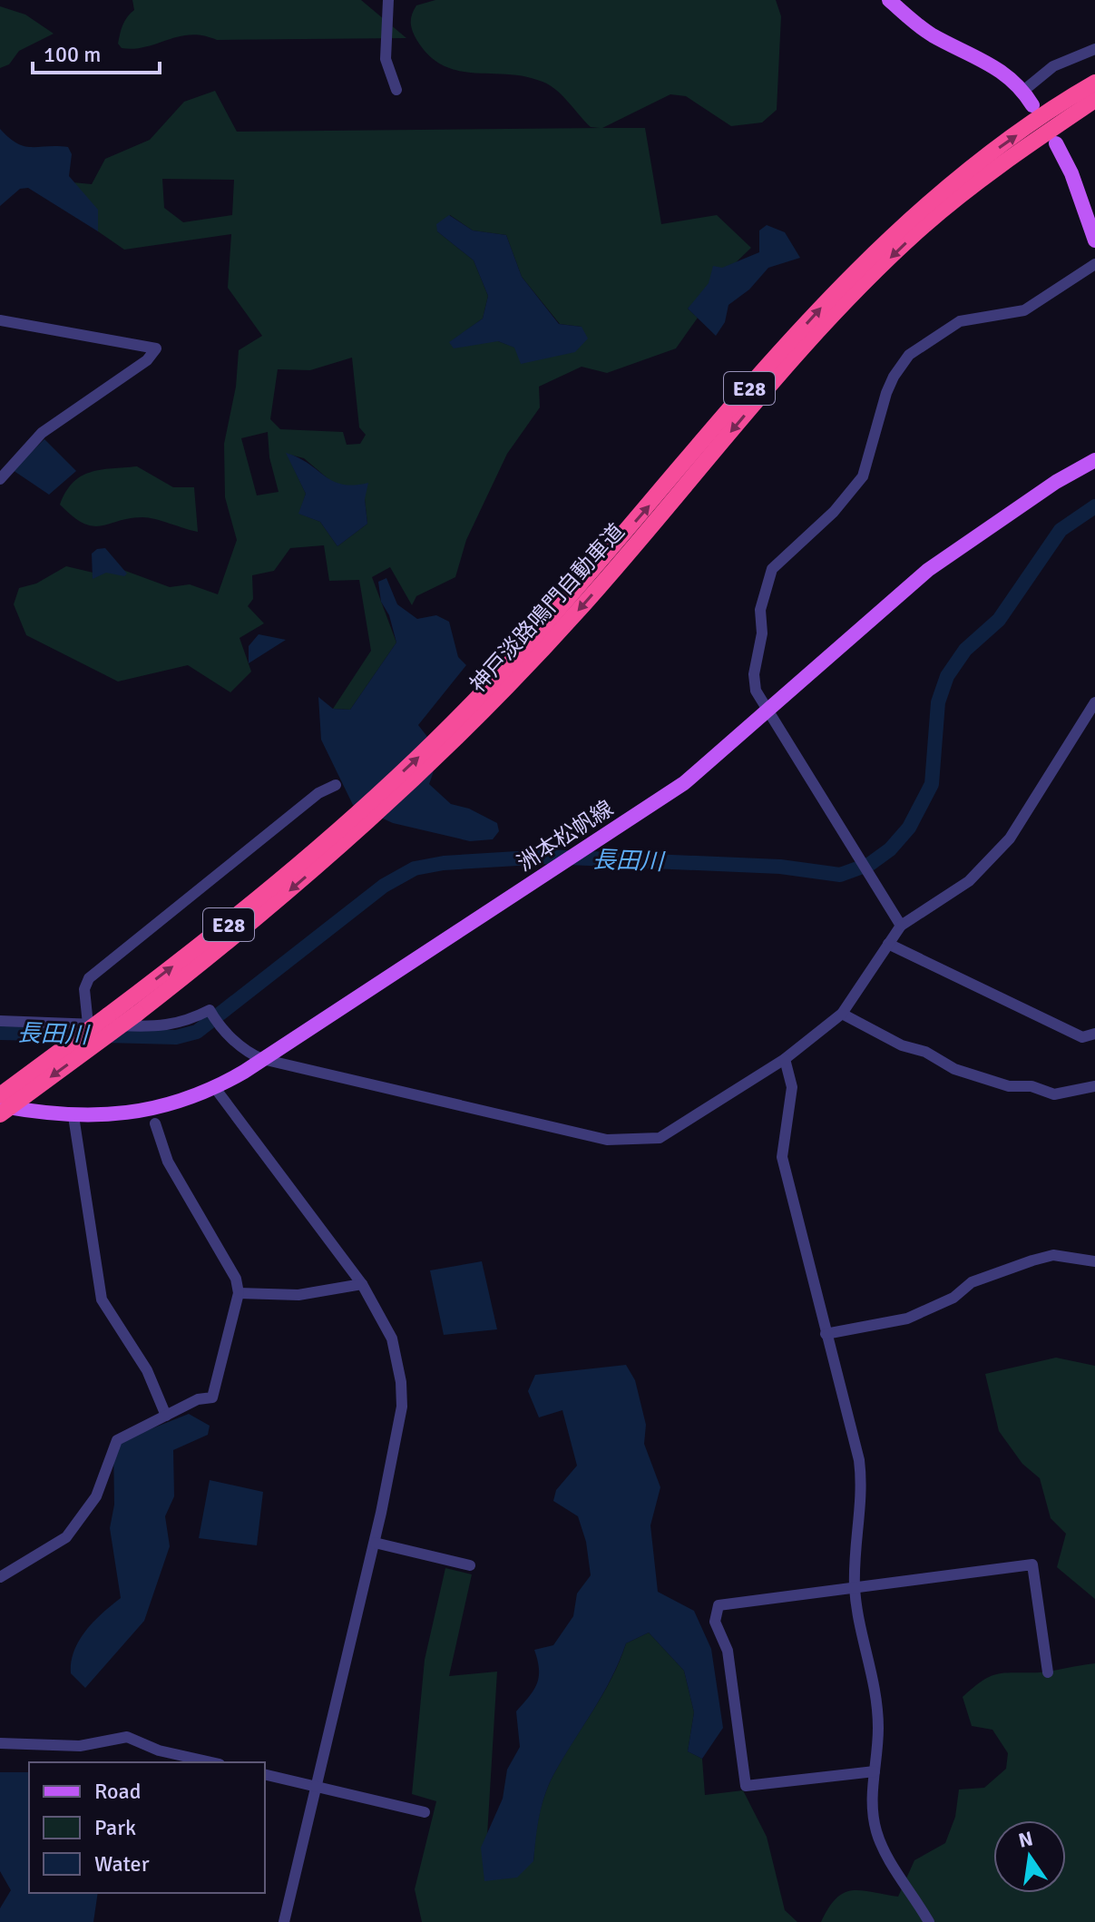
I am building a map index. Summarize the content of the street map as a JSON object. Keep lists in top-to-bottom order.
{
  "streets": {
    "highway": ["E28", "神戸淡路鳴門自動車道"],
    "main road": ["洲本松帆線"]
  },
  "water": ["長田川"],
  "legend": ["Road", "Park", "Water"],
  "scale_bar": "100 m",
  "north": "top"
}
